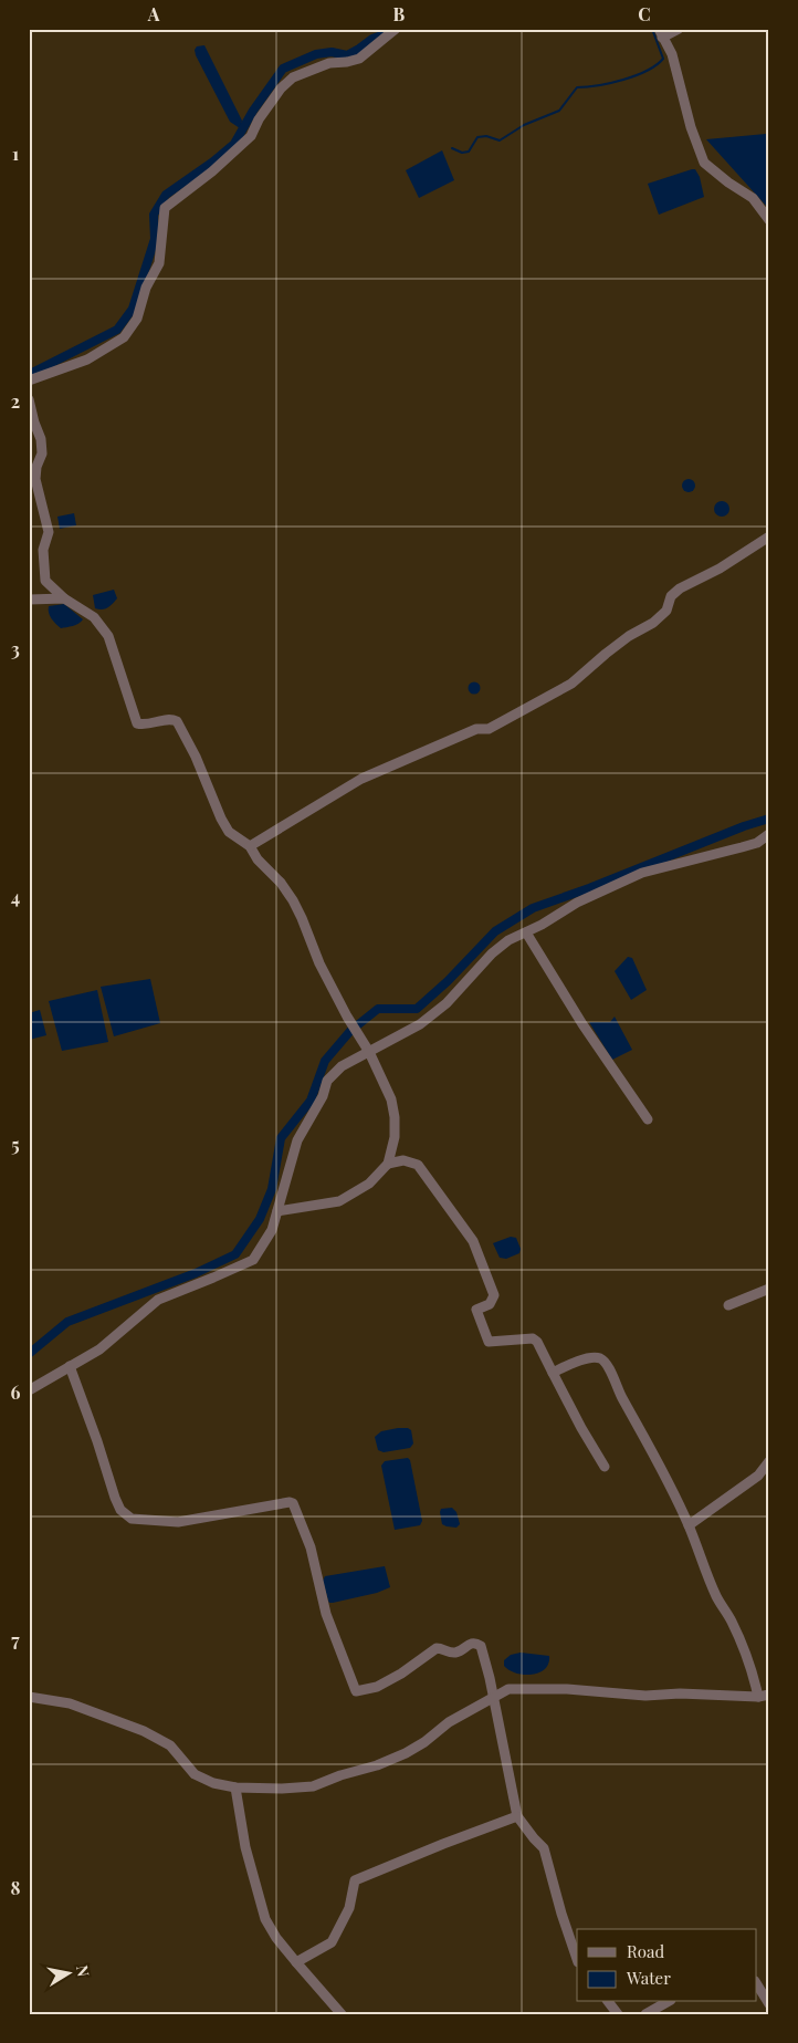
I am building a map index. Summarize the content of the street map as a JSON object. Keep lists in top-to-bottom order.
{
  "legend": ["Road", "Water"],
  "north": "right",
  "grid": {
    "columns": ["A", "B", "C"],
    "rows": [
      "1",
      "2",
      "3",
      "4",
      "5",
      "6",
      "7",
      "8"
    ]
  }
}
